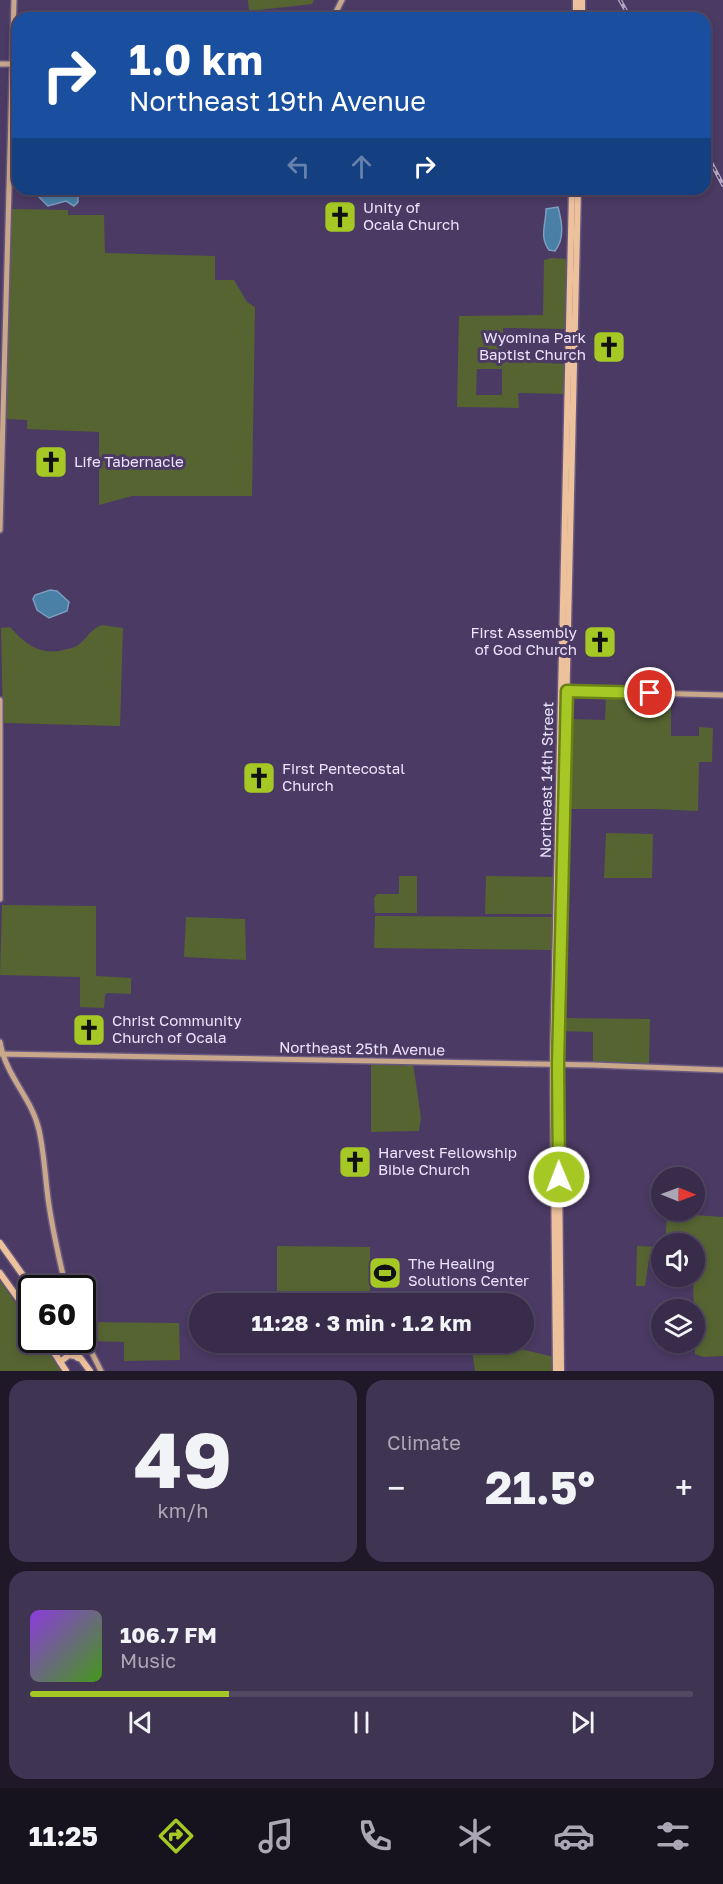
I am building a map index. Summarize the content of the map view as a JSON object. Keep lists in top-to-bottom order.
{
  "streets": {
    "main road": ["Northeast 14th Street"],
    "street": ["Northeast 25th Avenue"]
  },
  "crossings": [
    ["Northeast 14th Street", "Northeast 25th Avenue"]
  ],
  "places": {
    "church": [
      "Unity of Ocala Church",
      "Wyomina Park Baptist Church",
      "Life Tabernacle",
      "First Assembly of God Church",
      "First Pentecostal Church",
      "Christ Community Church of Ocala",
      "Harvest Fellowship Bible Church"
    ],
    "sports": ["The Healing Solutions Center"]
  },
  "north": "right",
  "page": {
    "turn": ["1.0 km", "Northeast 19th Avenue"],
    "limit": "60",
    "trip": "11:28 · 3 min · 1.2 km",
    "tile": [
      ["49", "km/h"],
      "Climate"
    ],
    "heat": ["−", "21.5°", "+"],
    "song": ["106.7 FM", "Music"],
    "tabs": "11:25"
  }
}
